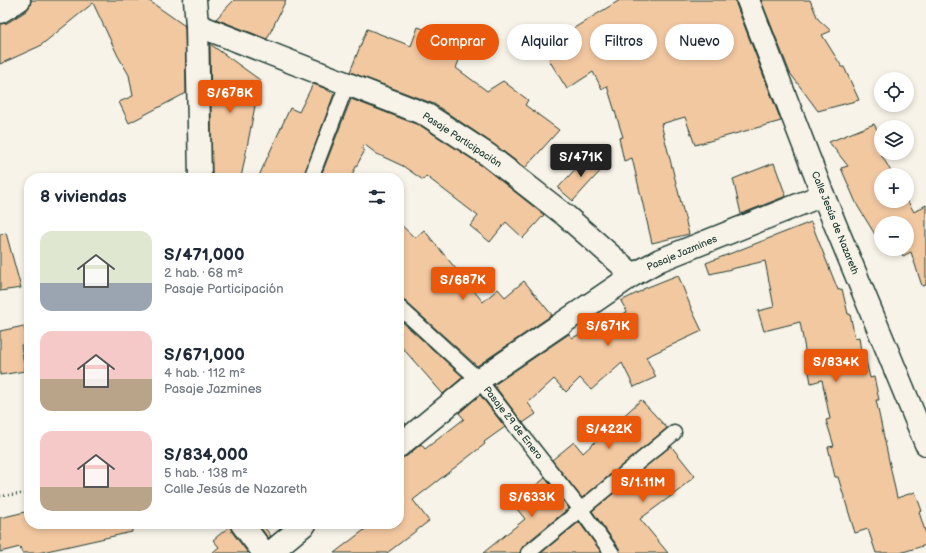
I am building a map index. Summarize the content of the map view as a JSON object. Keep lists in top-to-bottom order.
{
  "streets": {
    "street": ["Pasaje Participación", "Calle Jesús de Nazareth", "Pasaje Jazmines"],
    "lane": ["Pasaje 29 de Enero"]
  },
  "crossings": [
    ["Pasaje Participación", "Pasaje Jazmines"],
    ["Calle Jesús de Nazareth", "Pasaje Jazmines"],
    ["Pasaje Jazmines", "Pasaje 29 de Enero"]
  ],
  "page": {
    "chip": [
      "Comprar",
      "Alquilar",
      "Filtros",
      "Nuevo"
    ],
    "map_buttons": ["+", "−"],
    "price": [
      "S/678K",
      "S/471K",
      "S/687K",
      "S/671K",
      "S/834K",
      "S/422K",
      "S/1.11M",
      "S/633K"
    ],
    "heading": "8 viviendas",
    "list": [
      {
        "name": "S/471,000",
        "note": "2 hab. · 68 m² · Pasaje Participación"
      },
      {
        "name": "S/671,000",
        "note": "4 hab. · 112 m² · Pasaje Jazmines"
      },
      {
        "name": "S/834,000",
        "note": "5 hab. · 138 m² · Calle Jesús de Nazareth"
      }
    ]
  }
}
